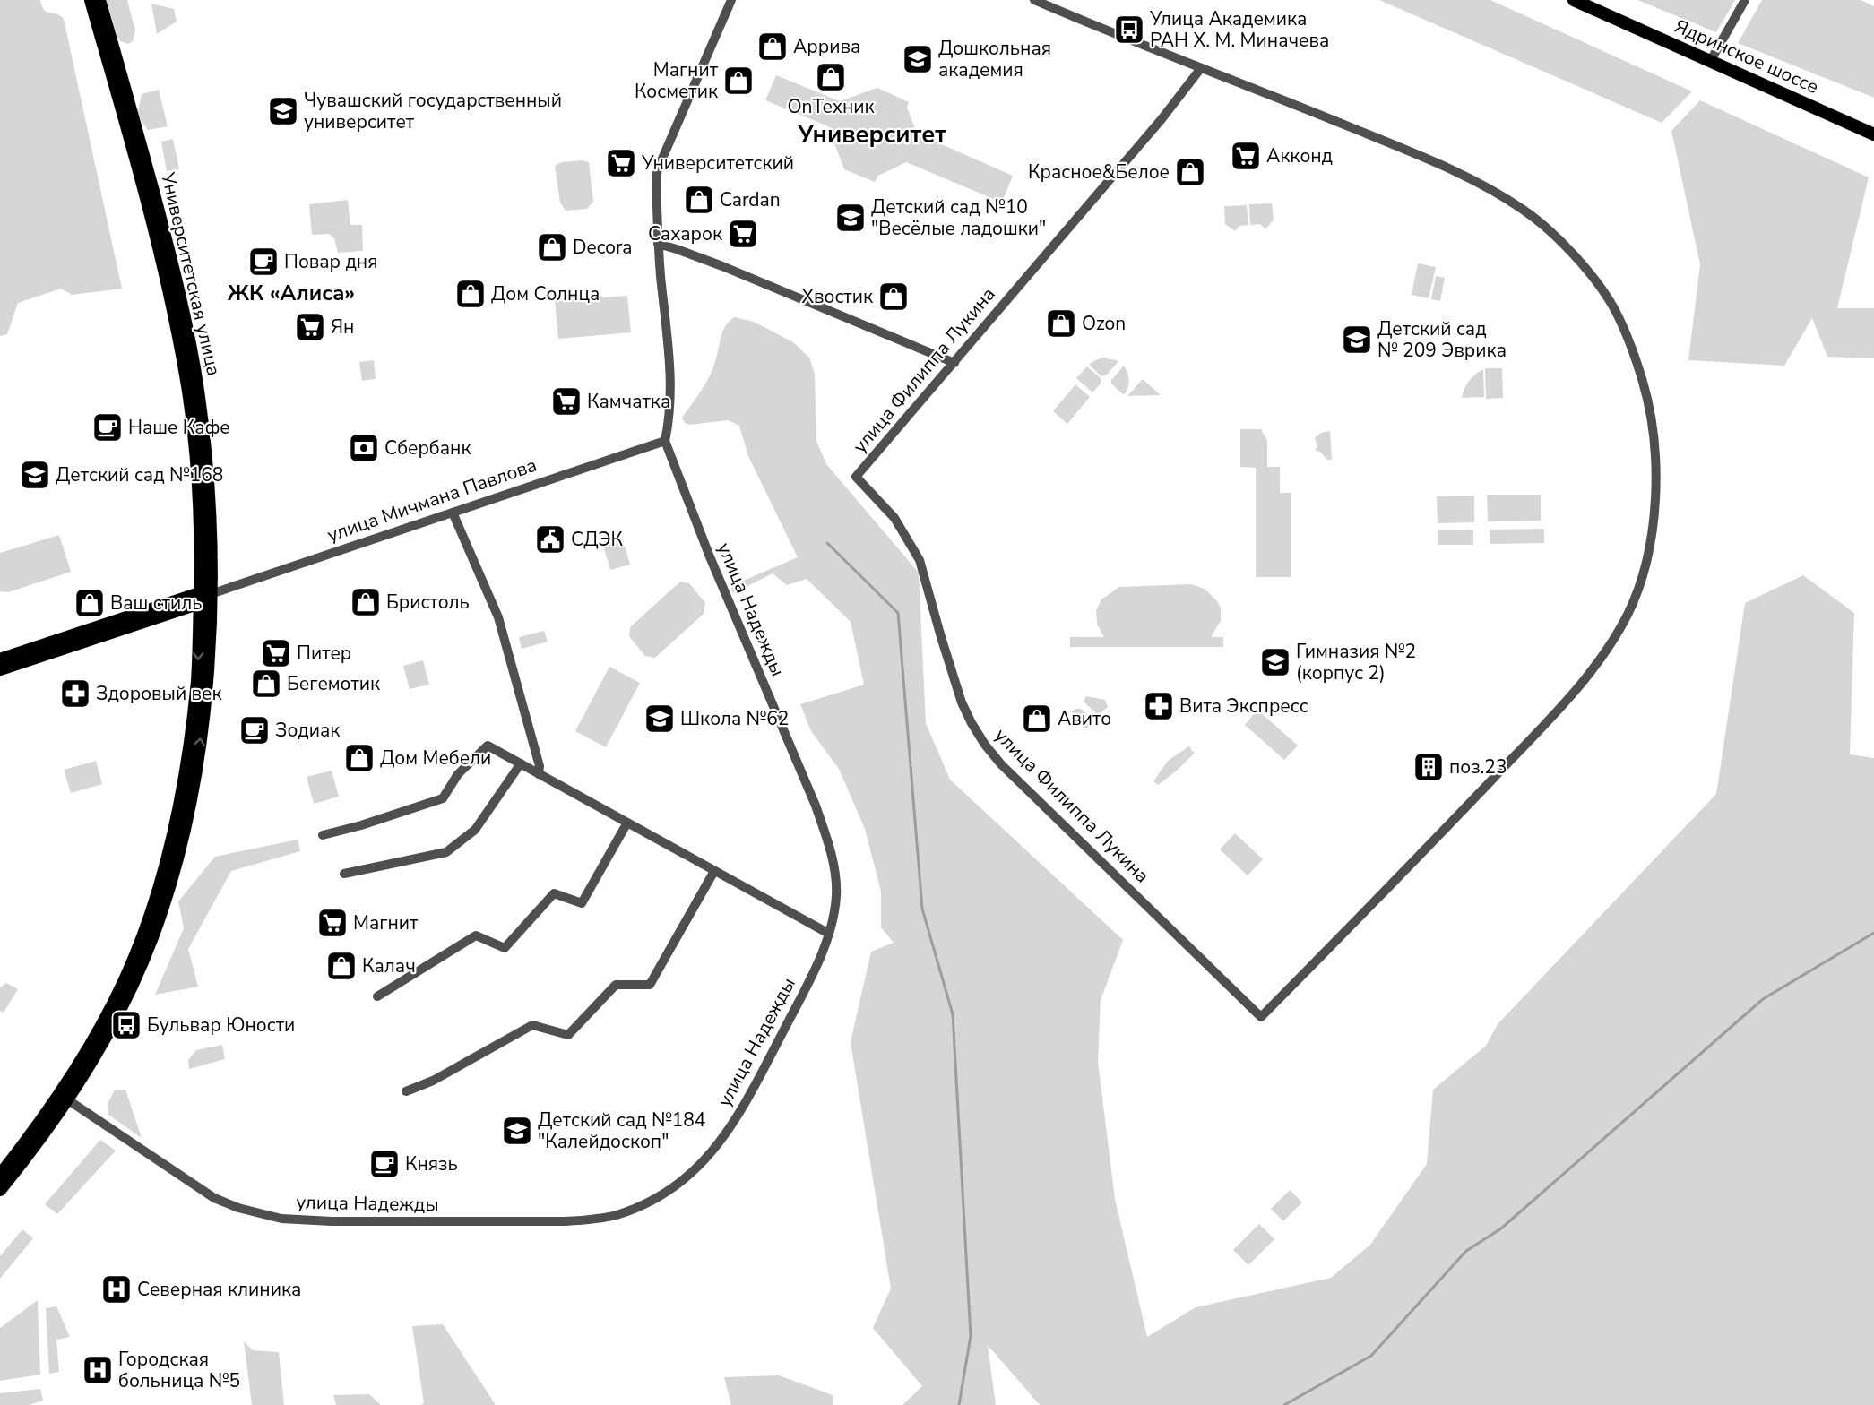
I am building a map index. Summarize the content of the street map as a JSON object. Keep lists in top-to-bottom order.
{
  "streets": {
    "main road": ["Ядринское шоссе", "Университетская улица", "улица Мичмана Павлова"],
    "street": ["улица Филиппа Лукина", "улица Надежды"]
  },
  "crossings": [
    ["Университетская улица", "улица Мичмана Павлова"],
    ["Университетская улица", "улица Надежды"],
    ["улица Мичмана Павлова", "улица Надежды"]
  ],
  "districts": ["Университет", "ЖК «Алиса»"],
  "places": {
    "bus stop": ["Улица Академика РАН Х. М. Миначева", "Бульвар Юности"],
    "shop": [
      "Аррива",
      "OnТехник",
      "Магнит Косметик",
      "Красное&Белое",
      "Cardan",
      "Decora",
      "Дом Солнца",
      "Хвостик",
      "Ozon",
      "Бристоль",
      "Ваш стиль",
      "Бегемотик",
      "Авито",
      "Дом Мебели",
      "Калач"
    ],
    "school or university": [
      "Дошкольная академия",
      "Чувашский государственный университет",
      "Детский сад №10 \"Весёлые ладошки\"",
      "Детский сад № 209 Эврика",
      "Детский сад №168",
      "Гимназия №2 (корпус 2)",
      "Школа №62",
      "Детский сад №184 \"Калейдоскоп\""
    ],
    "supermarket": [
      "Акконд",
      "Университетский",
      "Сахарок",
      "Ян",
      "Камчатка",
      "Питер",
      "Магнит"
    ],
    "cafe": [
      "Повар дня",
      "Наше Кафе",
      "Зодиак",
      "Князь"
    ],
    "bank": ["Сбербанк"],
    "public building": ["СДЭК"],
    "pharmacy": ["Здоровый век", "Вита Экспресс"],
    "building": ["поз.23"],
    "hospital": ["Северная клиника", "Городская больница №5"]
  }
}
